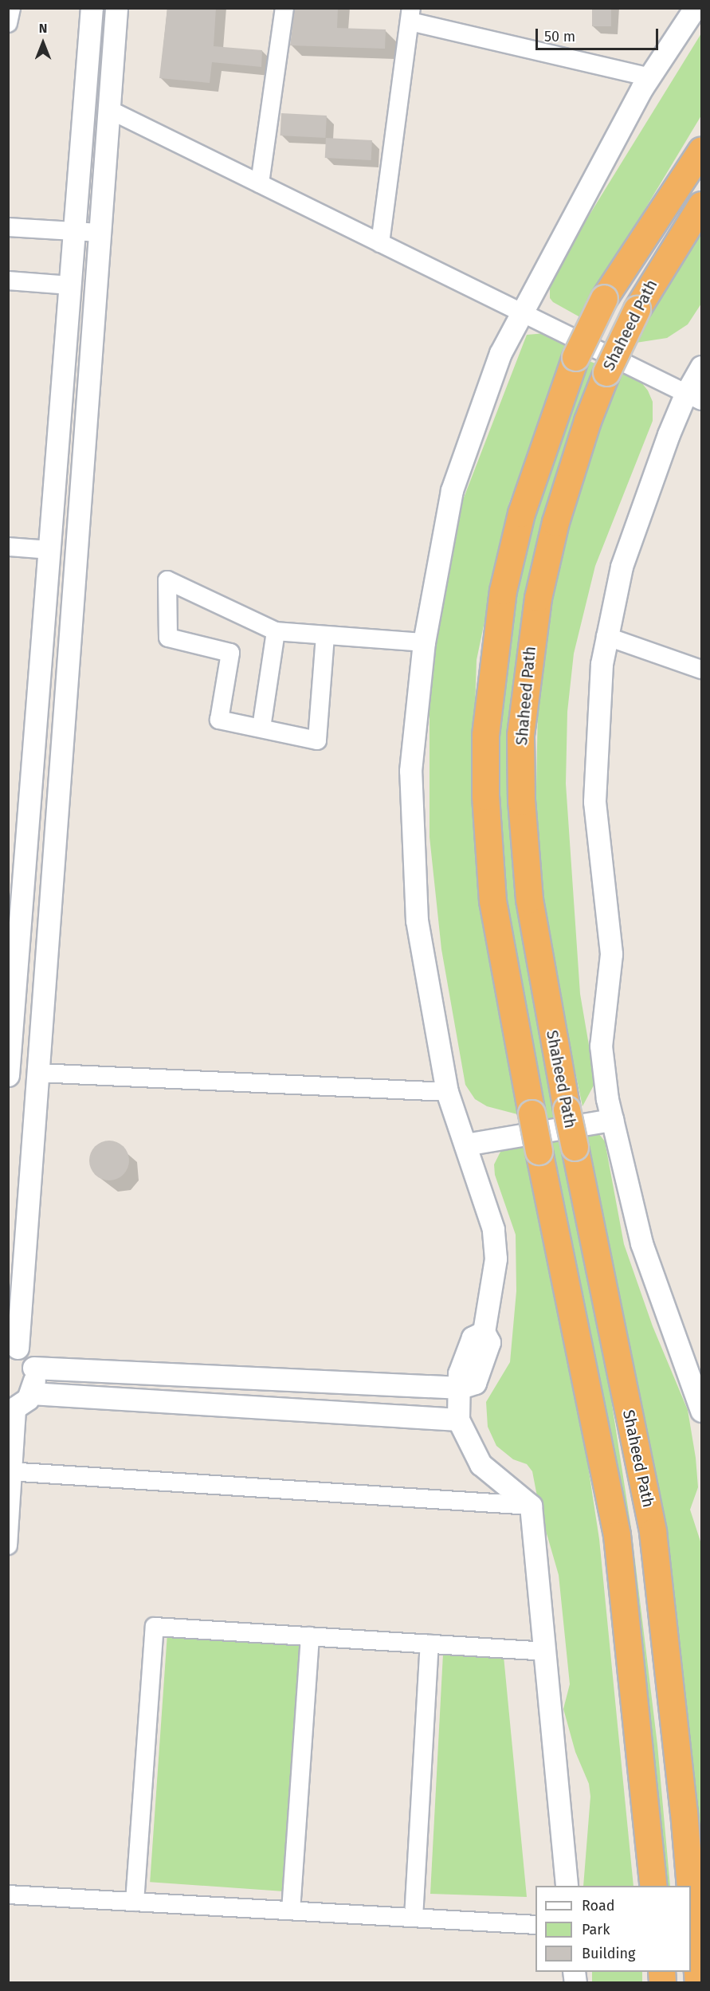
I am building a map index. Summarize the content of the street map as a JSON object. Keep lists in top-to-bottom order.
{
  "streets": {
    "highway": ["Shaheed Path"]
  },
  "legend": ["Road", "Park", "Building"],
  "scale_bar": "50 m",
  "north": "top"
}
